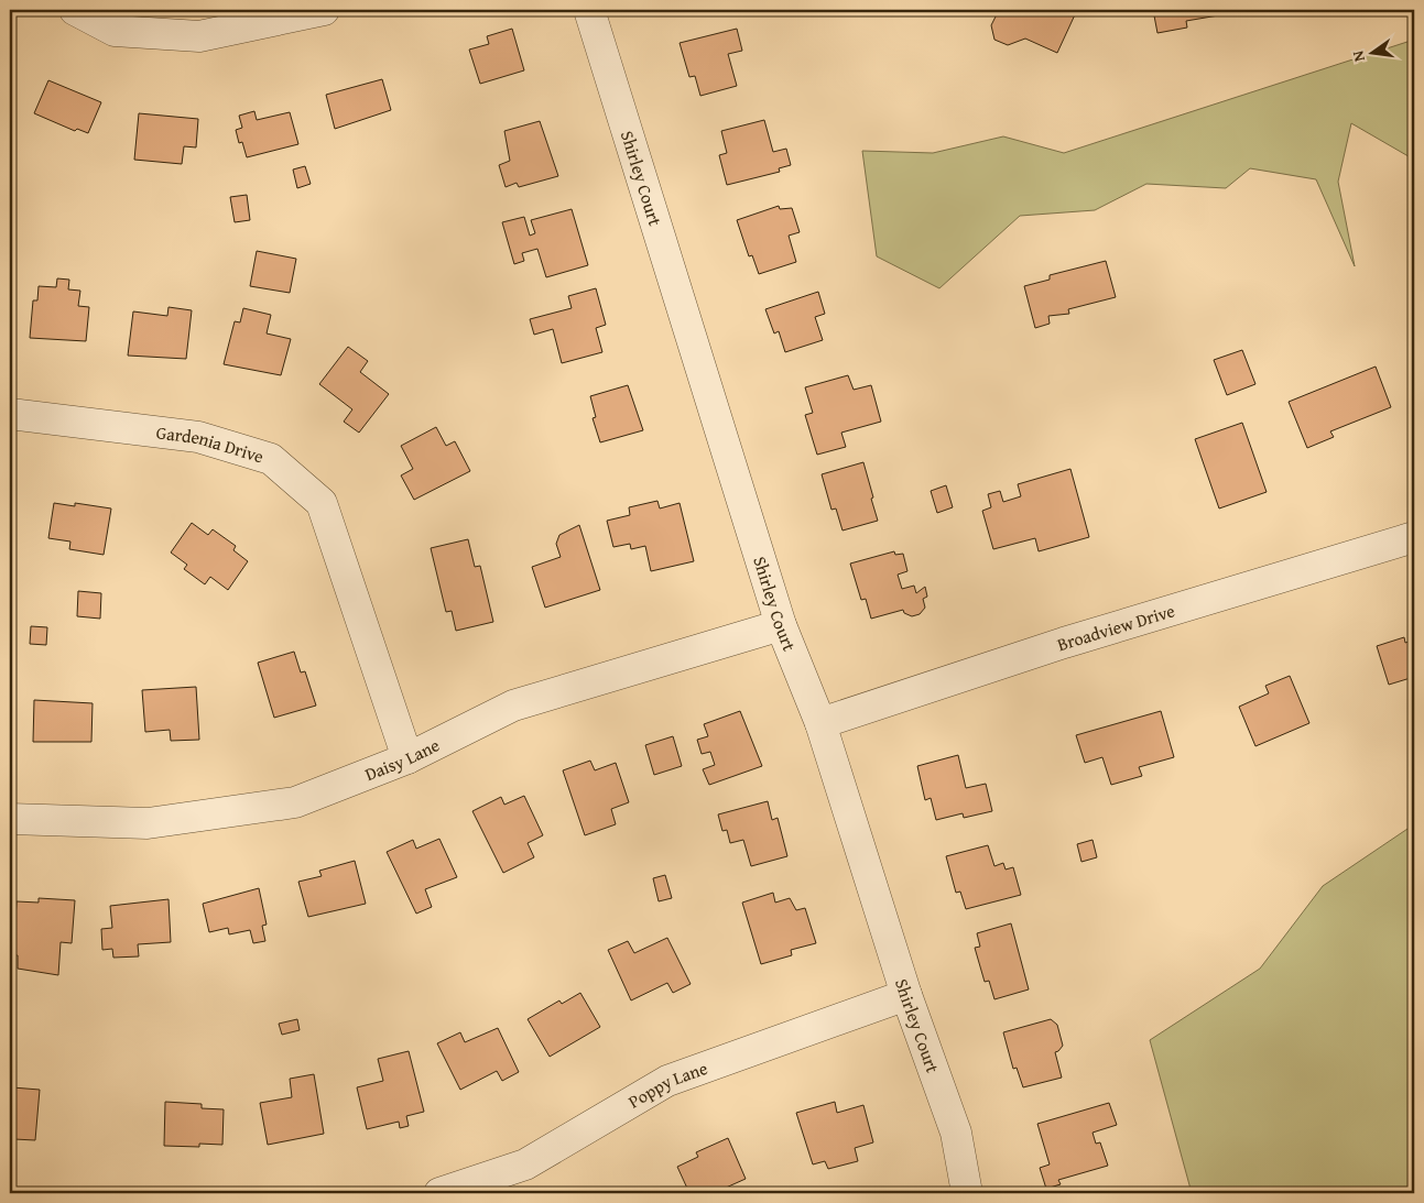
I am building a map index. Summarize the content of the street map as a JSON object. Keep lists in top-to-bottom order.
{
  "streets": {
    "street": [
      "Shirley Court",
      "Gardenia Drive",
      "Broadview Drive",
      "Daisy Lane",
      "Poppy Lane"
    ]
  },
  "crossings": [
    ["Shirley Court", "Broadview Drive"],
    ["Shirley Court", "Daisy Lane"],
    ["Shirley Court", "Poppy Lane"],
    ["Gardenia Drive", "Daisy Lane"]
  ],
  "north": "left"
}
